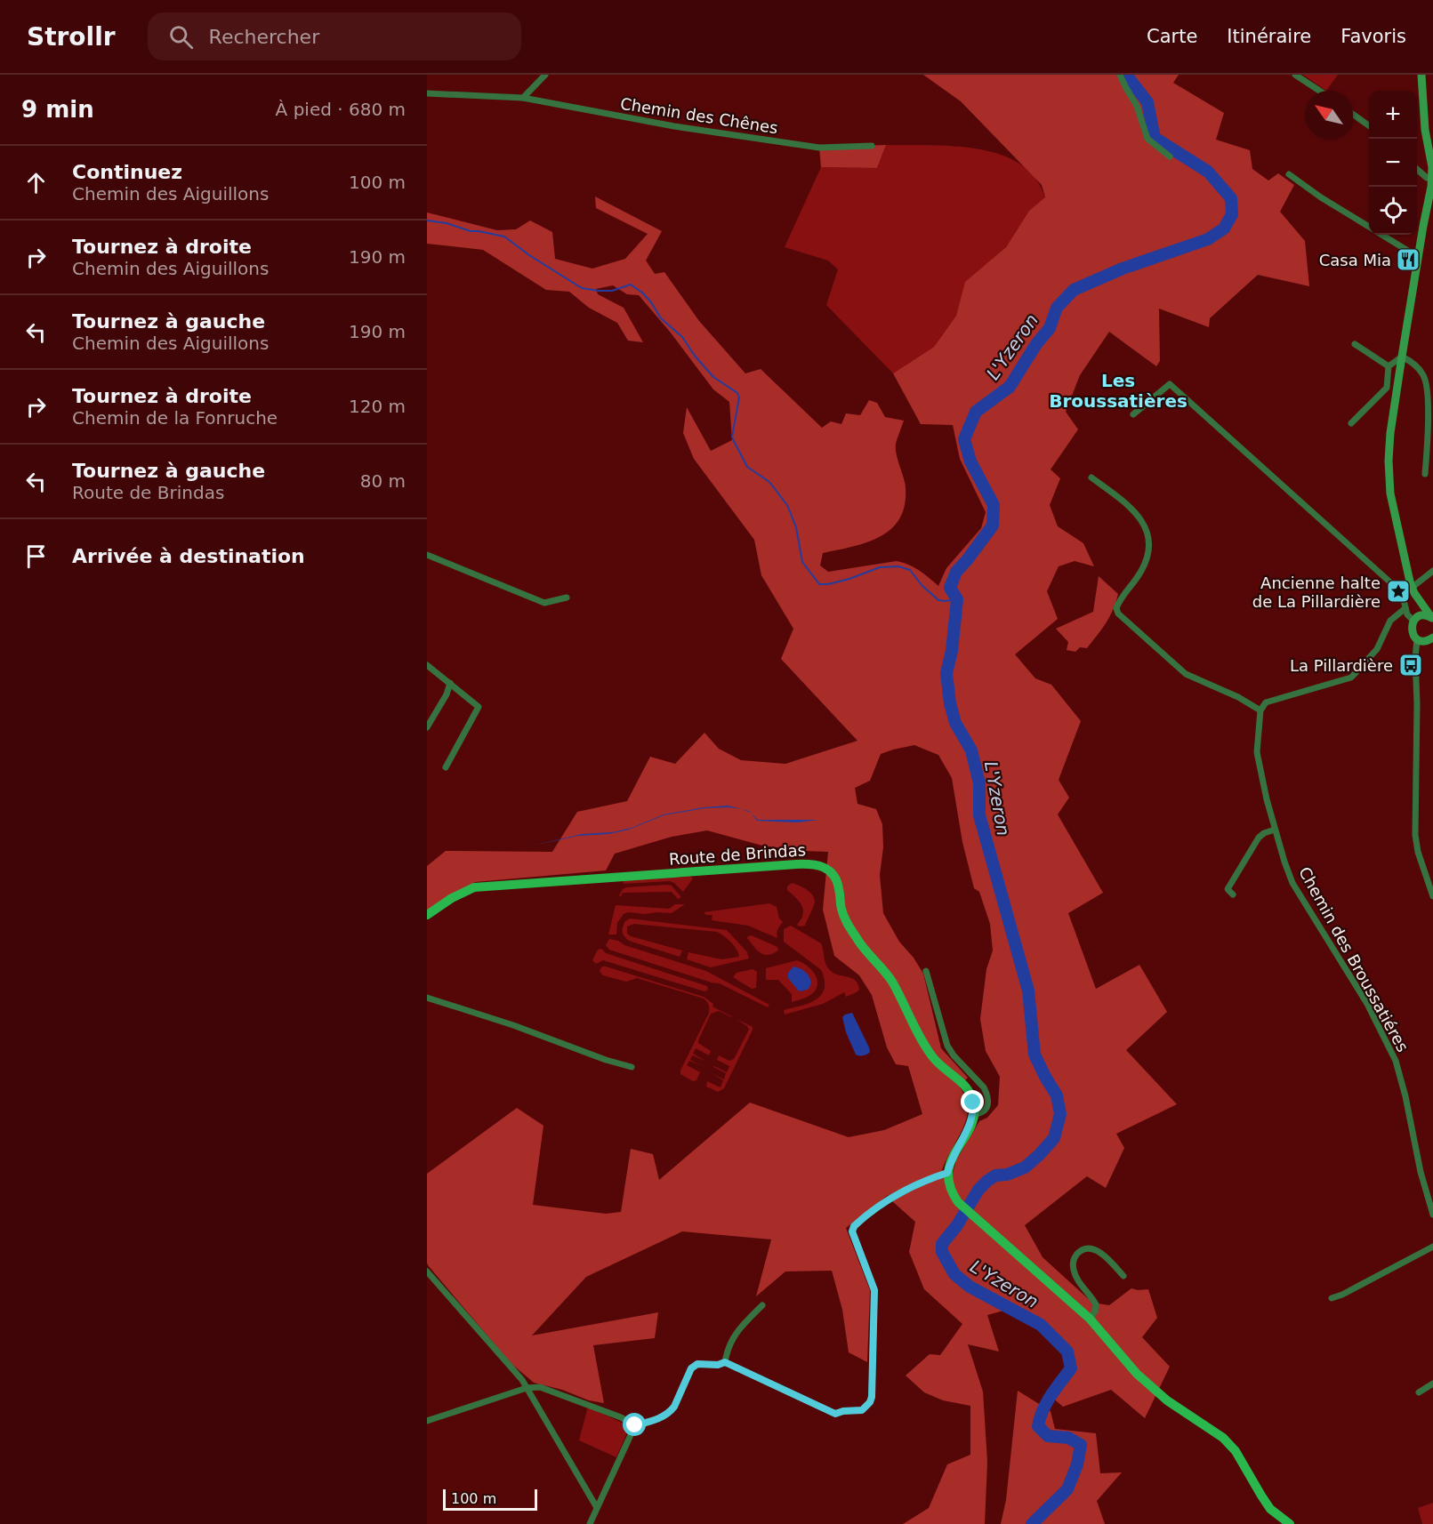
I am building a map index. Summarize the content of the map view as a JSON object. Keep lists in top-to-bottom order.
{
  "streets": {
    "main road": ["Route de Brindas"],
    "street": ["Chemin des Chênes", "Chemin des Broussatiéres"]
  },
  "districts": ["Les Broussatières"],
  "water": ["L'Yzeron"],
  "places": {
    "restaurant": ["Casa Mia"],
    "place": ["Ancienne halte de La Pillardière"],
    "bus stop": ["La Pillardière"]
  },
  "scale_bar": "100 m",
  "north": "top left",
  "page": {
    "header": "Strollr",
    "search": "Rechercher",
    "nav": ["Carte", "Itinéraire", "Favoris"],
    "heading": ["9 min", "À pied · 680 m"],
    "map_buttons": ["+", "−"],
    "list": [
      ["Continuez", "Chemin des Aiguillons", "100 m"],
      ["Tournez à droite", "Chemin des Aiguillons", "190 m"],
      ["Tournez à gauche", "Chemin des Aiguillons", "190 m"],
      ["Tournez à droite", "Chemin de la Fonruche", "120 m"],
      ["Tournez à gauche", "Route de Brindas", "80 m"],
      "Arrivée à destination"
    ],
    "scale": "100 m"
  }
}
